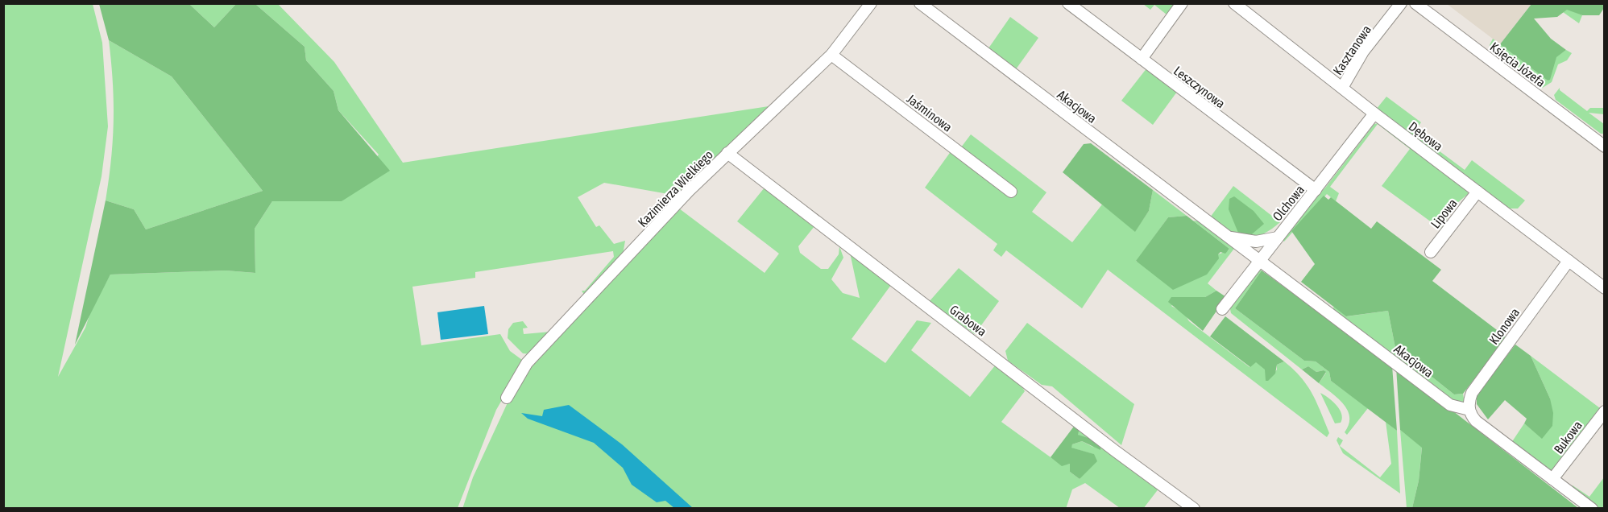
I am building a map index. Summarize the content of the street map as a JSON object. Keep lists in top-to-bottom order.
{
  "streets": {
    "street": [
      "Kasztanowa",
      "Księcia Józefa",
      "Leszczynowa",
      "Akacjowa",
      "Jaśminowa",
      "Dębowa",
      "Kazimierza Wielkiego",
      "Olchowa",
      "Lipowa",
      "Grabowa",
      "Klonowa",
      "Bukowa"
    ]
  },
  "crossings": [
    ["Kasztanowa", "Dębowa"],
    ["Leszczynowa", "Olchowa"],
    ["Akacjowa", "Olchowa"],
    ["Akacjowa", "Klonowa"],
    ["Akacjowa", "Bukowa"],
    ["Jaśminowa", "Kazimierza Wielkiego"],
    ["Dębowa", "Olchowa"],
    ["Dębowa", "Lipowa"],
    ["Dębowa", "Klonowa"],
    ["Kazimierza Wielkiego", "Grabowa"]
  ]
}
